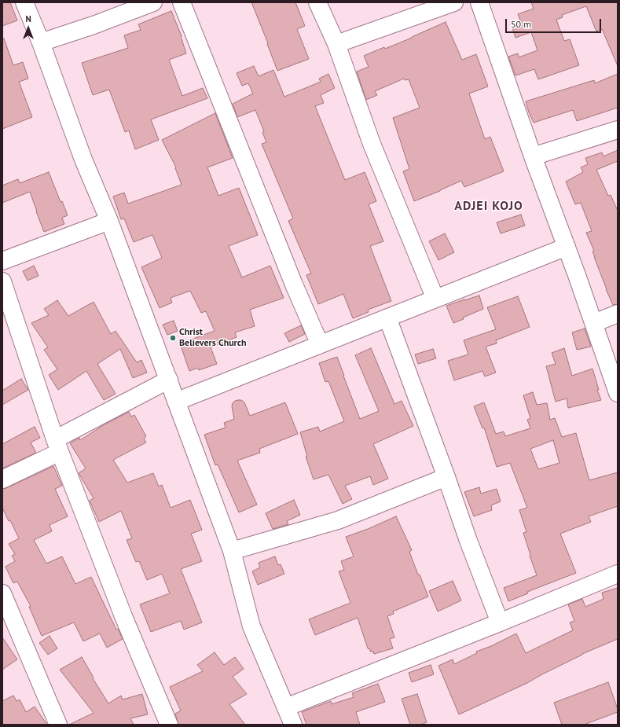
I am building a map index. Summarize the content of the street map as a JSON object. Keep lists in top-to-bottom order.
{
  "districts": ["ADJEI KOJO"],
  "places": ["Christ Believers Church"],
  "scale_bar": "50 m",
  "north": "top"
}
